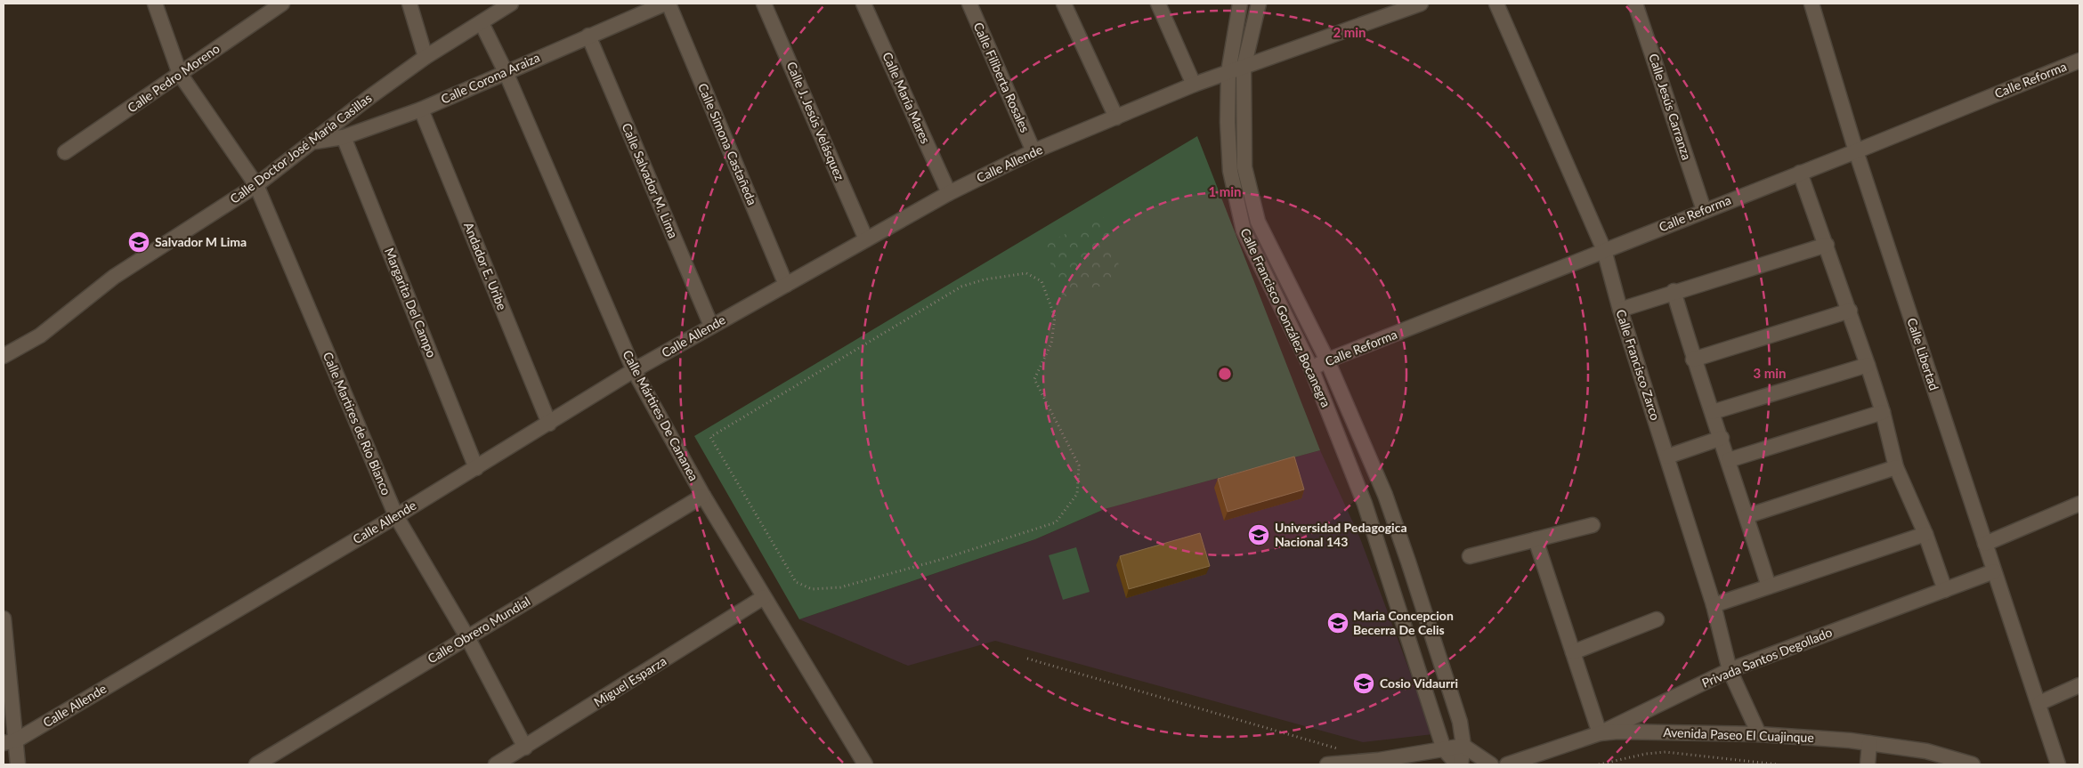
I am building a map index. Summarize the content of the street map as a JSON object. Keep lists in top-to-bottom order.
{
  "streets": {
    "street": [
      "Calle Filiberta Rosales",
      "Calle Pedro Moreno",
      "Calle Corona Araiza",
      "Calle Reforma",
      "Calle María Mares",
      "Calle Jesús Carranza",
      "Calle J. Jesús Velásquez",
      "Calle Simona Castañeda",
      "Calle Doctor José María Casillas",
      "Calle Allende",
      "Calle Salvador M. Lima",
      "Andador E. Uribe",
      "Margarita Del Campo",
      "Calle Francisco González Bocanegra",
      "Calle Libertad",
      "Calle Francisco Zarco",
      "Calle Mártires De Cananea",
      "Calle Martires de Río Blanco",
      "Calle Obrero Mundial",
      "Privada Santos Degollado",
      "Miguel Esparza",
      "Avenida Paseo El Cuajinque"
    ]
  },
  "crossings": [
    ["Calle Filiberta Rosales", "Calle Allende"],
    ["Calle Pedro Moreno", "Calle Martires de Río Blanco"],
    ["Calle Corona Araiza", "Calle Doctor José María Casillas"],
    ["Calle Corona Araiza", "Calle Salvador M. Lima"],
    ["Calle Corona Araiza", "Andador E. Uribe"],
    ["Calle Corona Araiza", "Margarita Del Campo"],
    ["Calle Corona Araiza", "Calle Mártires De Cananea"],
    ["Calle Reforma", "Calle Jesús Carranza"],
    ["Calle Reforma", "Calle Francisco González Bocanegra"],
    ["Calle Reforma", "Calle Libertad"],
    ["Calle Reforma", "Calle Francisco Zarco"],
    ["Calle María Mares", "Calle Allende"],
    ["Calle J. Jesús Velásquez", "Calle Allende"],
    ["Calle Simona Castañeda", "Calle Allende"],
    ["Calle Doctor José María Casillas", "Calle Mártires De Cananea"],
    ["Calle Doctor José María Casillas", "Calle Martires de Río Blanco"],
    ["Calle Allende", "Calle Salvador M. Lima"],
    ["Calle Allende", "Andador E. Uribe"],
    ["Calle Allende", "Margarita Del Campo"],
    ["Calle Allende", "Calle Francisco González Bocanegra"],
    ["Calle Allende", "Calle Mártires De Cananea"],
    ["Calle Allende", "Calle Martires de Río Blanco"],
    ["Calle Libertad", "Privada Santos Degollado"],
    ["Calle Francisco Zarco", "Privada Santos Degollado"],
    ["Calle Francisco Zarco", "Avenida Paseo El Cuajinque"],
    ["Calle Mártires De Cananea", "Calle Obrero Mundial"],
    ["Calle Mártires De Cananea", "Miguel Esparza"],
    ["Calle Martires de Río Blanco", "Calle Obrero Mundial"],
    ["Calle Martires de Río Blanco", "Miguel Esparza"],
    ["Privada Santos Degollado", "Avenida Paseo El Cuajinque"]
  ],
  "places": {
    "school or university": [
      "Salvador M Lima",
      "Universidad Pedagogica Nacional 143",
      "Maria Concepcion Becerra De Celis",
      "Cosio Vidaurri"
    ]
  },
  "rings": ["2 min", "1 min", "3 min"]
}
